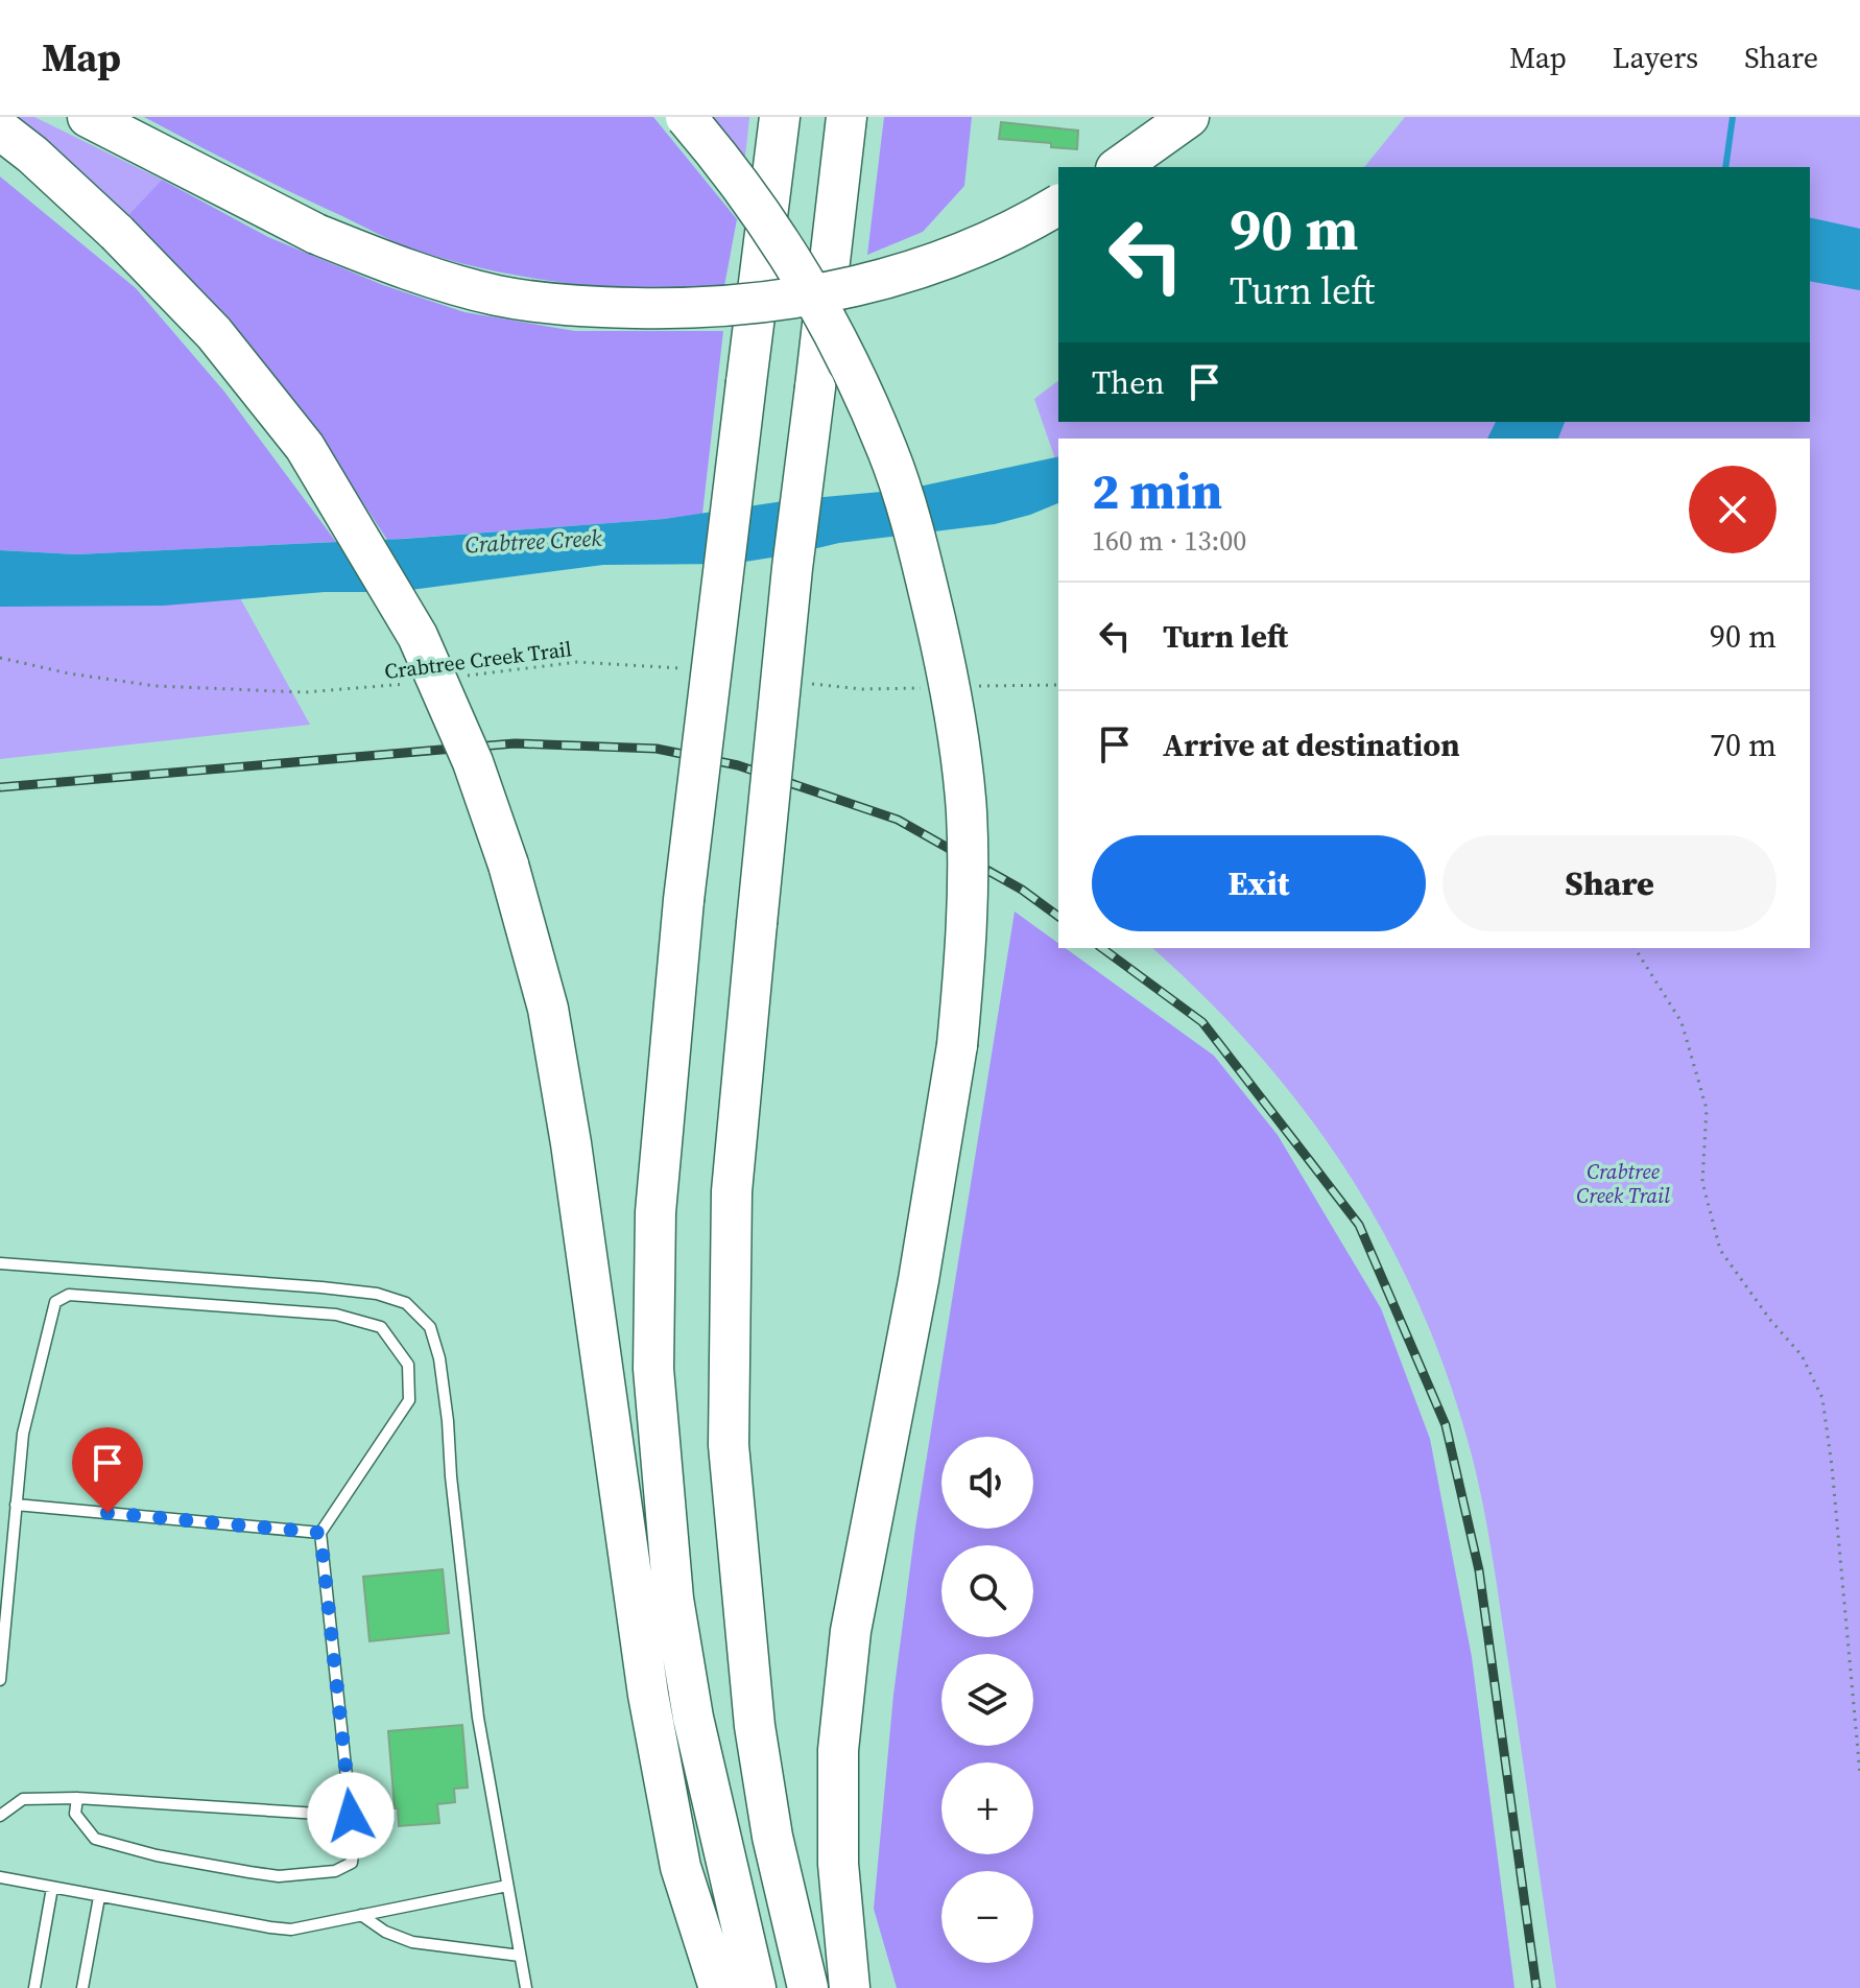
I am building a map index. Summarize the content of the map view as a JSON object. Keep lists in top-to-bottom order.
{
  "streets": {
    "path": ["Crabtree Creek Trail"]
  },
  "water": ["Crabtree Creek"],
  "parks": ["Crabtree Creek Trail"],
  "page": {
    "header": "Map",
    "nav": ["Map", "Layers", "Share"],
    "turn": ["90 m", "Turn left"],
    "then": "Then",
    "heading": ["2 min", "160 m · 13:00"],
    "list": [
      {
        "name": "Turn left",
        "value": "90 m"
      },
      {
        "name": "Arrive at destination",
        "value": "70 m"
      }
    ],
    "buttons": ["Exit", "Share"],
    "map_buttons": ["+", "−"]
  }
}
